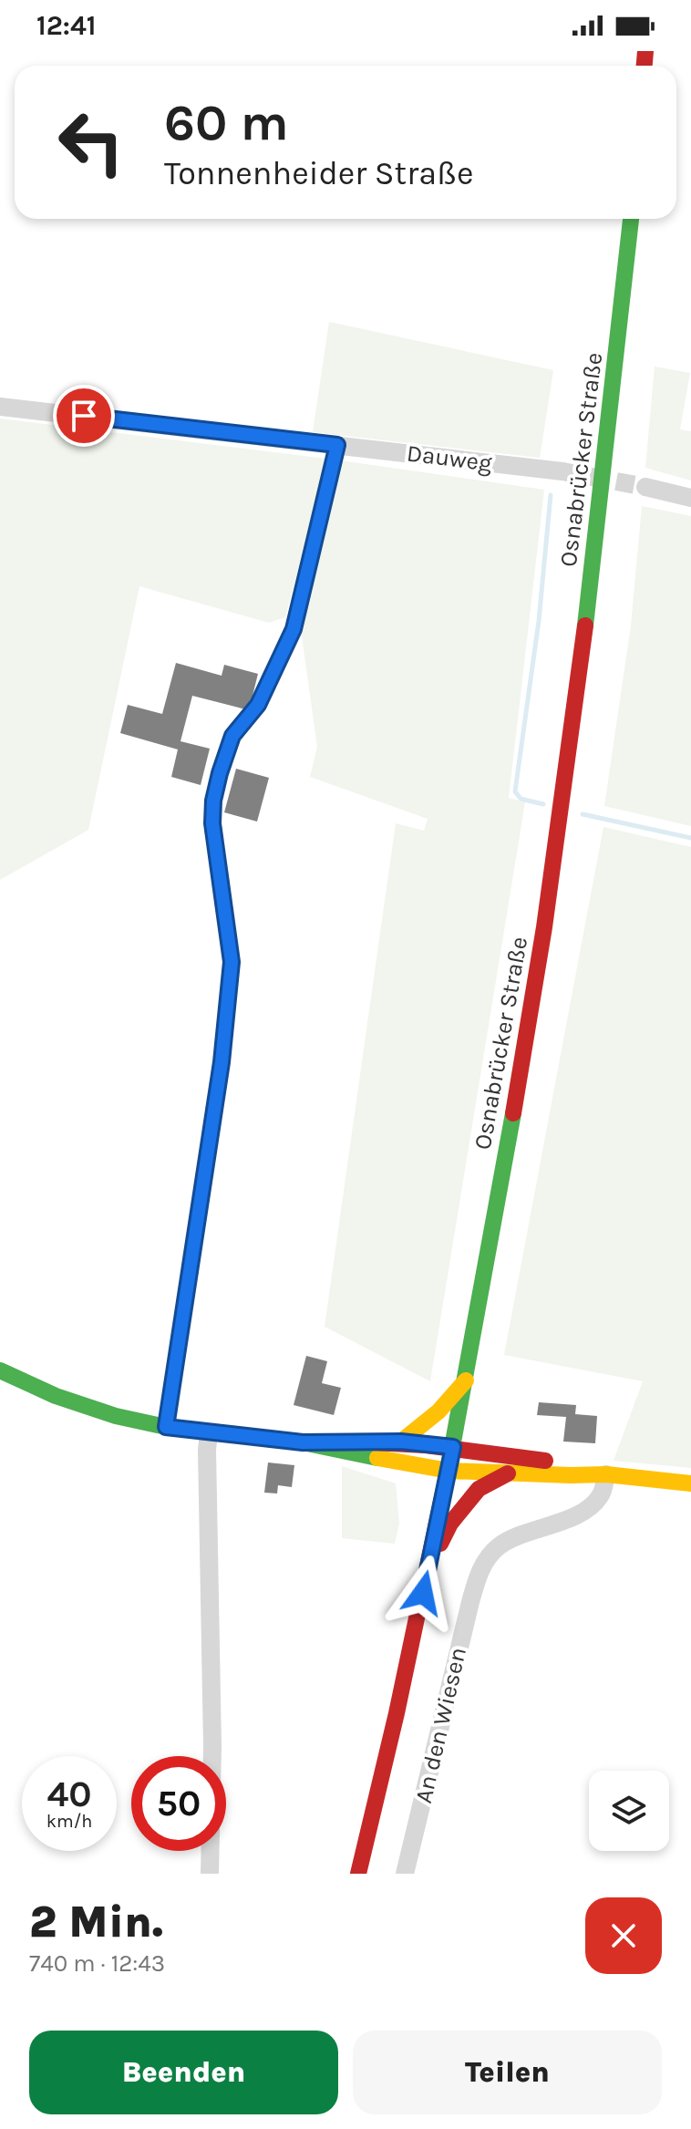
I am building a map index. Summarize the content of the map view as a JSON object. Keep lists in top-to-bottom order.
{
  "streets": {
    "main road": ["Osnabrücker Straße"],
    "street": ["Dauweg", "An den Wiesen"]
  },
  "page": {
    "status": "12:41",
    "turn": ["60 m", "Tonnenheider Straße"],
    "speed": "40 km/h",
    "limit": "50",
    "heading": ["2 Min.", "740 m · 12:43"],
    "buttons": ["Beenden", "Teilen"]
  }
}
